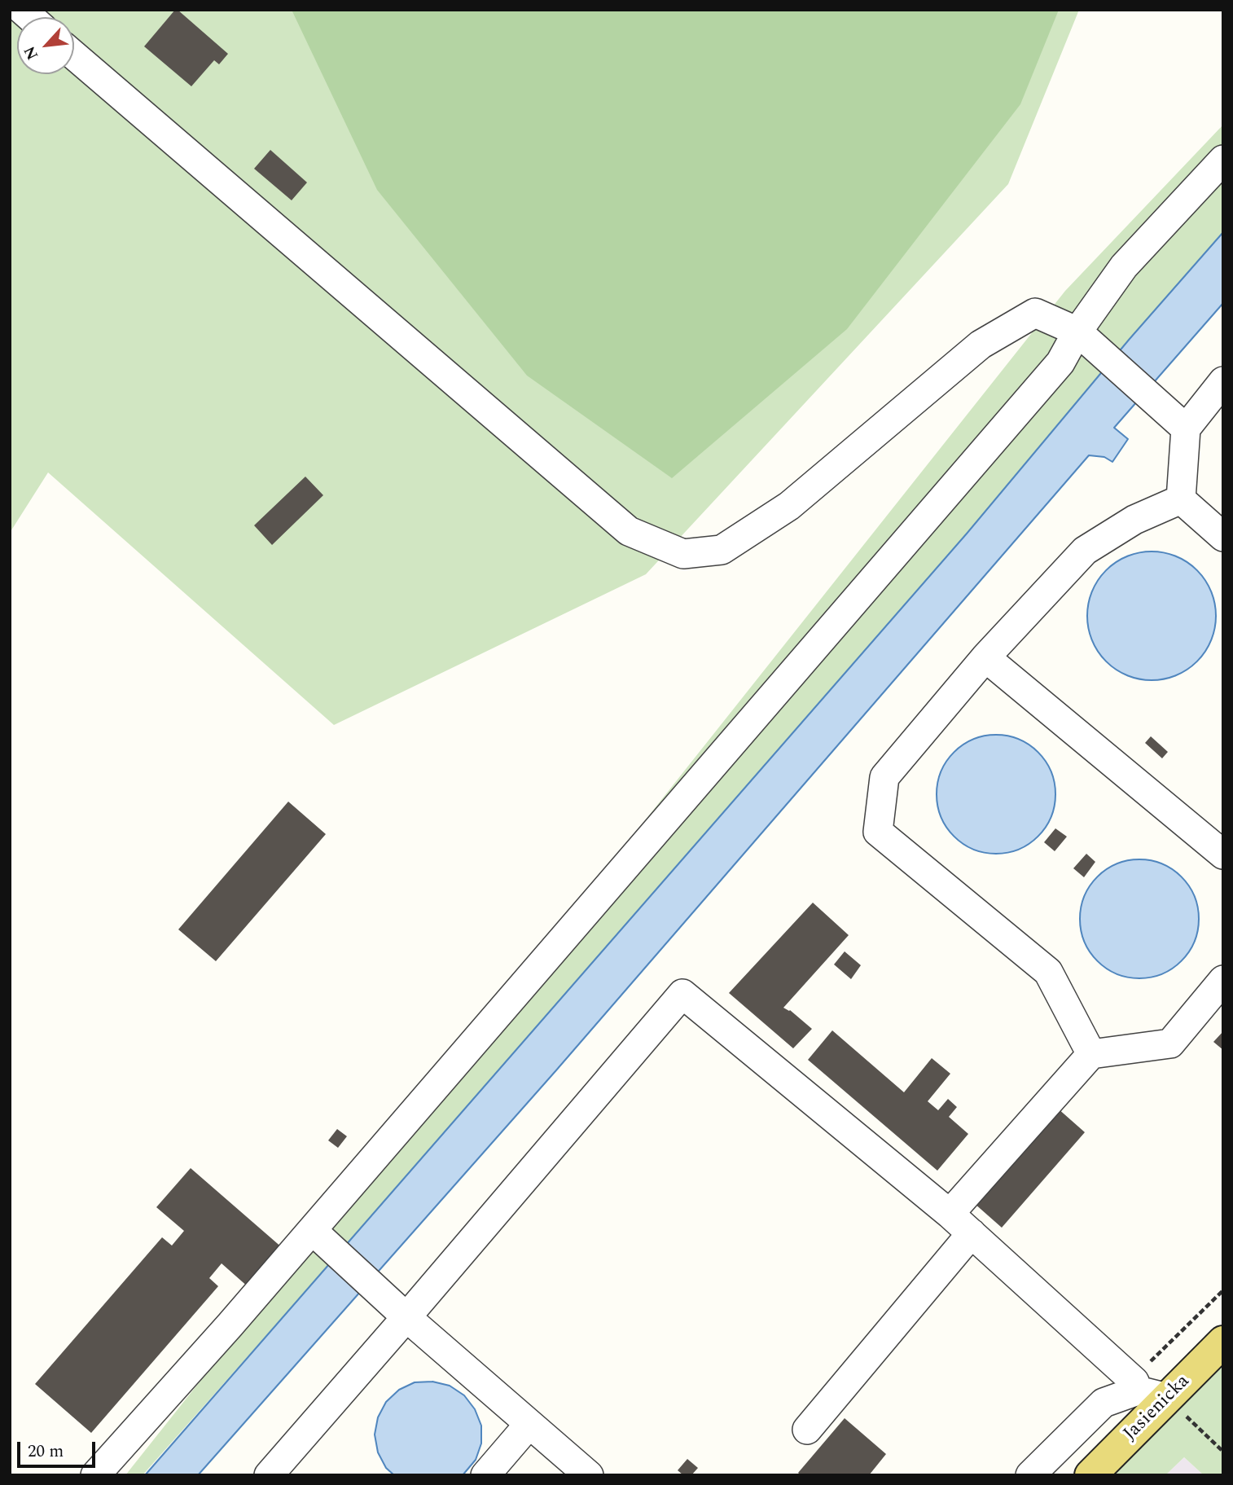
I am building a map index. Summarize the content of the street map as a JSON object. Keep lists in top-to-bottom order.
{
  "streets": {
    "main road": ["Jasienicka"]
  },
  "scale_bar": "20 m",
  "north": "bottom left"
}
